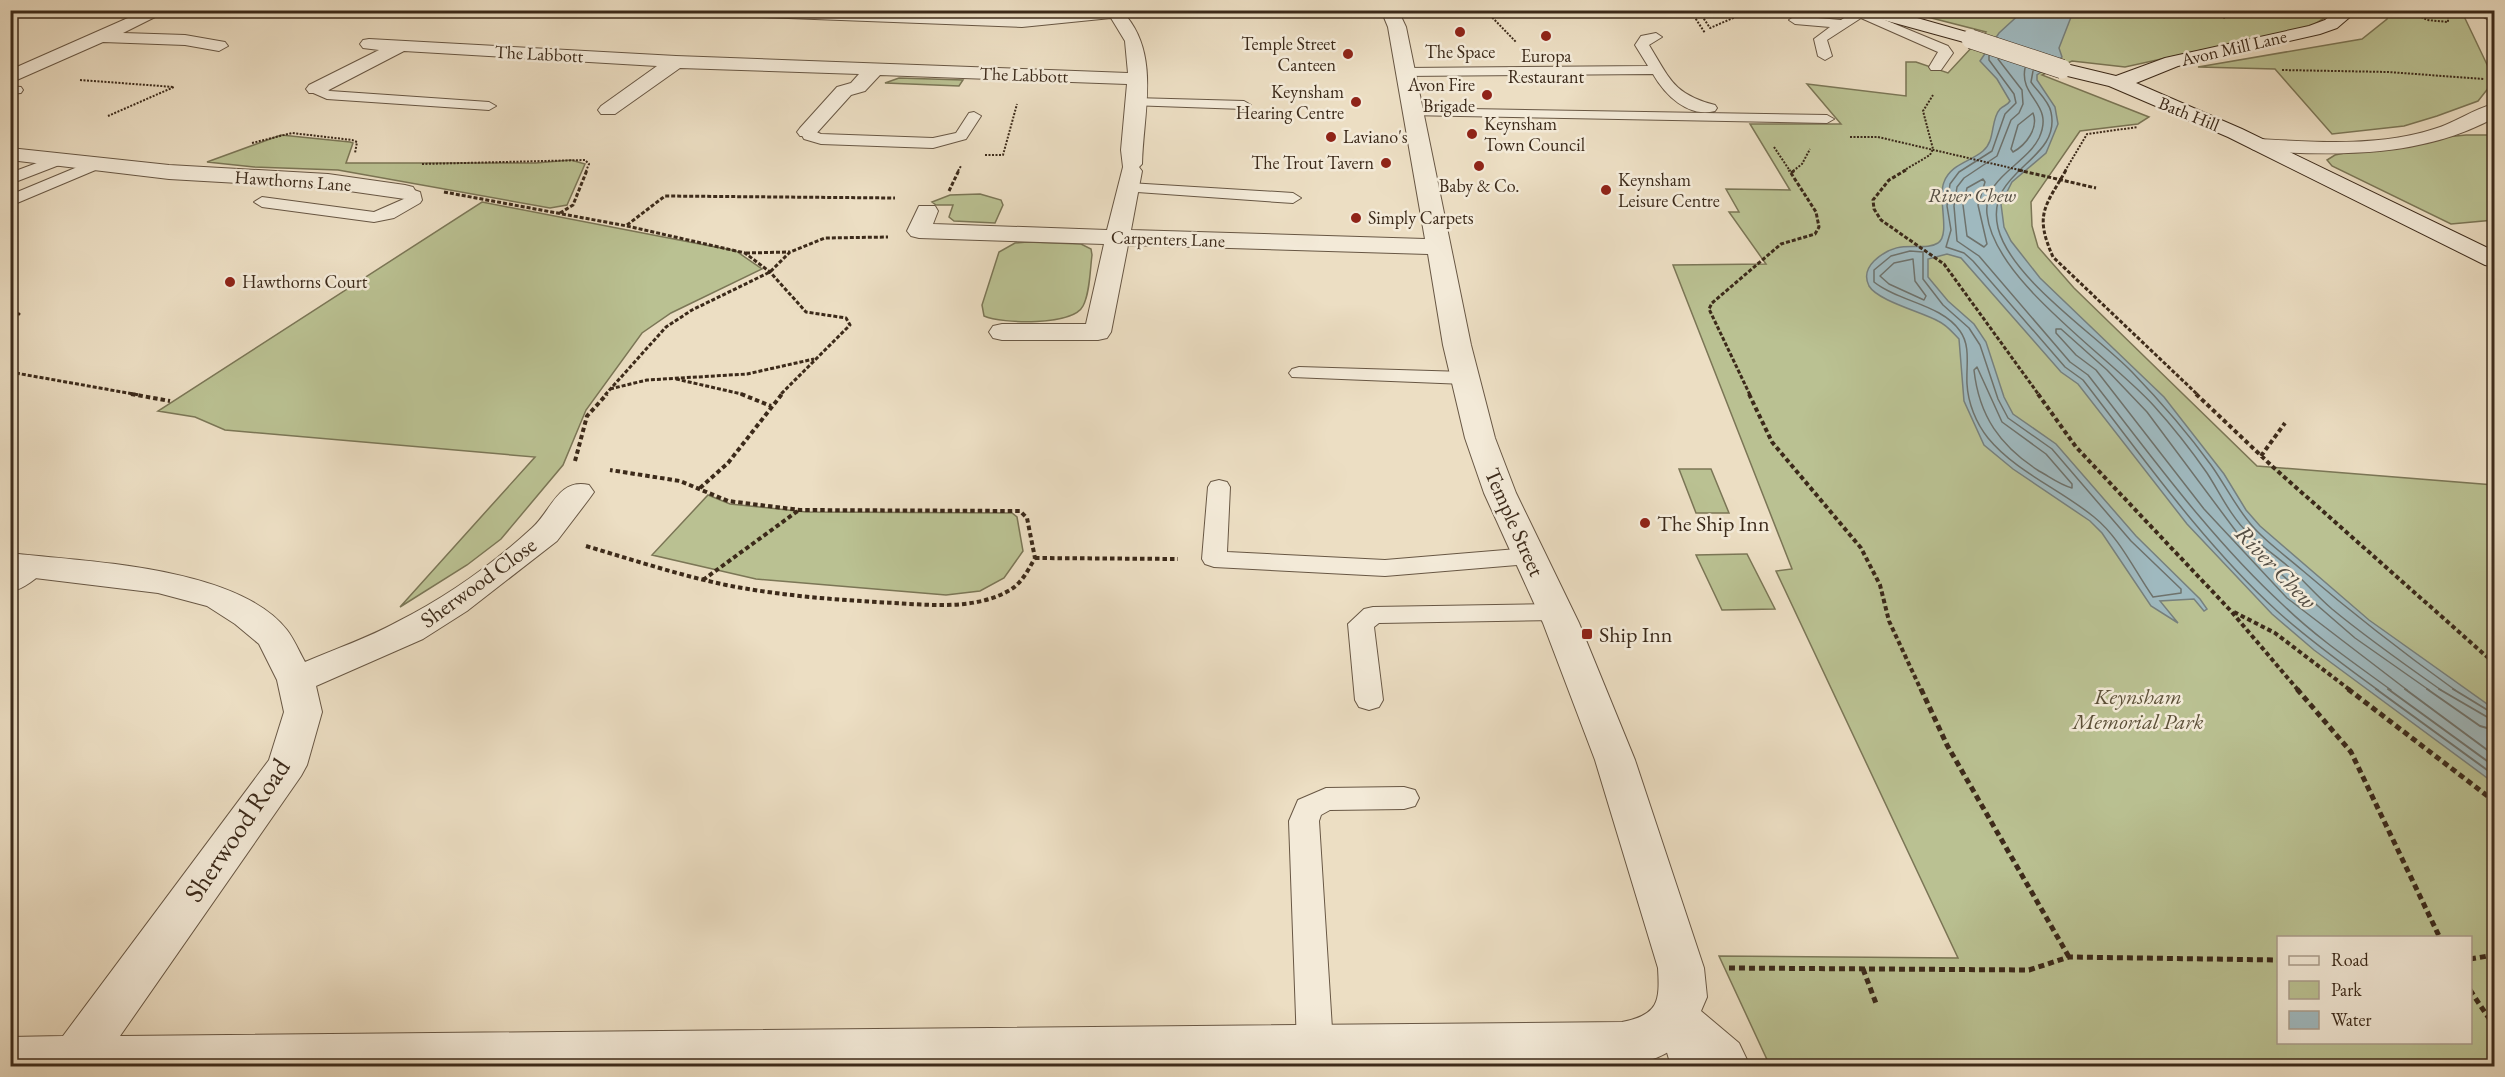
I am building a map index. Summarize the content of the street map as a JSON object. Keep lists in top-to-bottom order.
{
  "streets": {
    "street": [
      "Avon Mill Lane",
      "The Labbott",
      "Bath Hill",
      "Hawthorns Lane",
      "Carpenters Lane",
      "Temple Street",
      "Sherwood Close",
      "Sherwood Road"
    ]
  },
  "crossings": [
    ["Avon Mill Lane", "Bath Hill"],
    ["Carpenters Lane", "Temple Street"],
    ["Sherwood Close", "Sherwood Road"]
  ],
  "water": ["River Chew"],
  "parks": ["Keynsham Memorial Park"],
  "places": {
    "other": [
      "The Space",
      "Europa Restaurant",
      "Temple Street Canteen",
      "Avon Fire Brigade",
      "Keynsham Hearing Centre",
      "Keynsham Town Council",
      "Laviano's",
      "The Trout Tavern",
      "Baby & Co.",
      "Keynsham Leisure Centre",
      "Simply Carpets",
      "Hawthorns Court",
      "The Ship Inn"
    ],
    "transit": ["Ship Inn"]
  },
  "legend": ["Road", "Park", "Water"]
}
